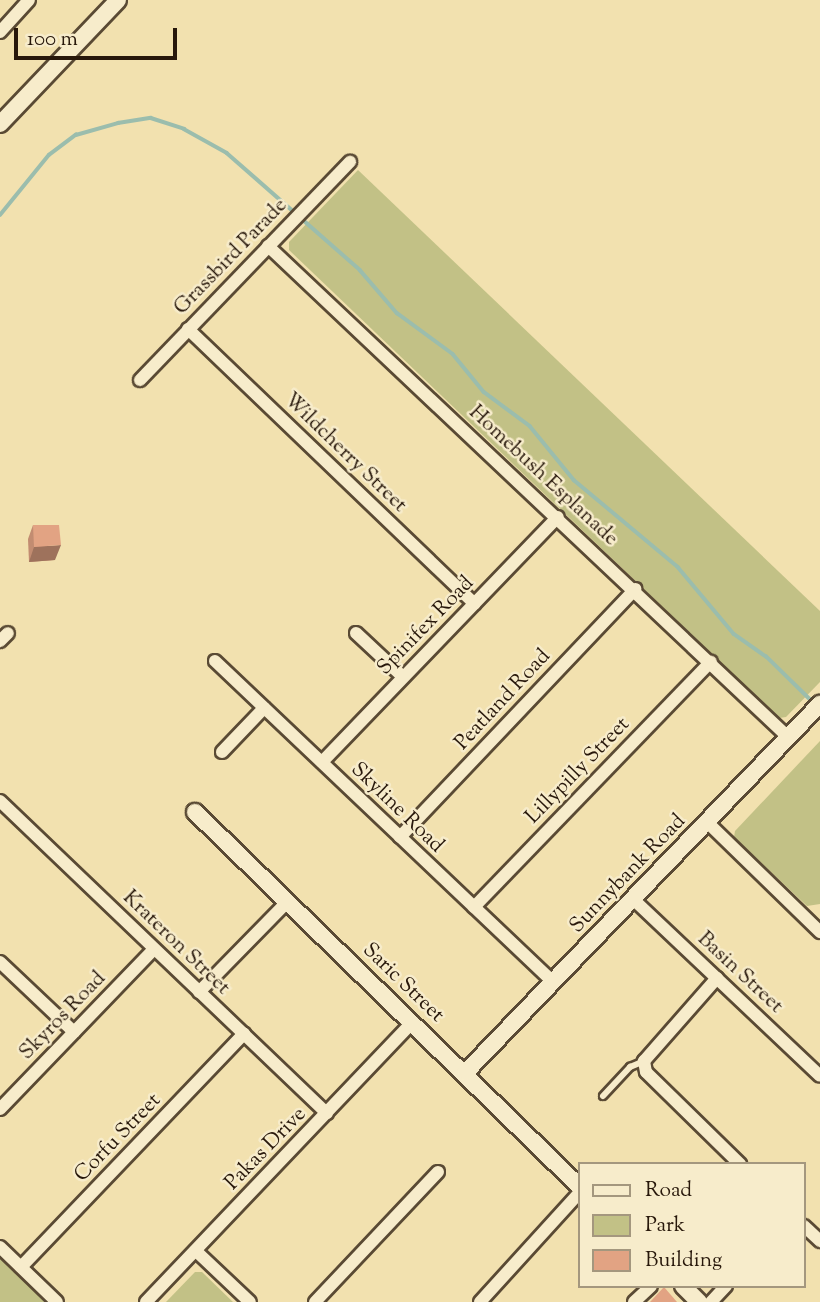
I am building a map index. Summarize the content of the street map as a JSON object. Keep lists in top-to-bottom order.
{
  "streets": {
    "street": [
      "Grassbird Parade",
      "Wildcherry Street",
      "Homebush Esplanade",
      "Spinifex Road",
      "Peatland Road",
      "Lillypilly Street",
      "Skyline Road",
      "Sunnybank Road",
      "Krateron Street",
      "Basin Street",
      "Saric Street",
      "Skyros Road",
      "Corfu Street",
      "Pakas Drive"
    ]
  },
  "crossings": [
    ["Grassbird Parade", "Wildcherry Street"],
    ["Grassbird Parade", "Homebush Esplanade"],
    ["Wildcherry Street", "Spinifex Road"],
    ["Homebush Esplanade", "Spinifex Road"],
    ["Homebush Esplanade", "Peatland Road"],
    ["Homebush Esplanade", "Lillypilly Street"],
    ["Homebush Esplanade", "Sunnybank Road"],
    ["Spinifex Road", "Skyline Road"],
    ["Peatland Road", "Skyline Road"],
    ["Lillypilly Street", "Skyline Road"],
    ["Skyline Road", "Sunnybank Road"],
    ["Sunnybank Road", "Basin Street"],
    ["Sunnybank Road", "Saric Street"],
    ["Krateron Street", "Skyros Road"],
    ["Krateron Street", "Corfu Street"],
    ["Krateron Street", "Pakas Drive"],
    ["Saric Street", "Pakas Drive"]
  ],
  "legend": ["Road", "Park", "Building"],
  "scale_bar": "100 m"
}
